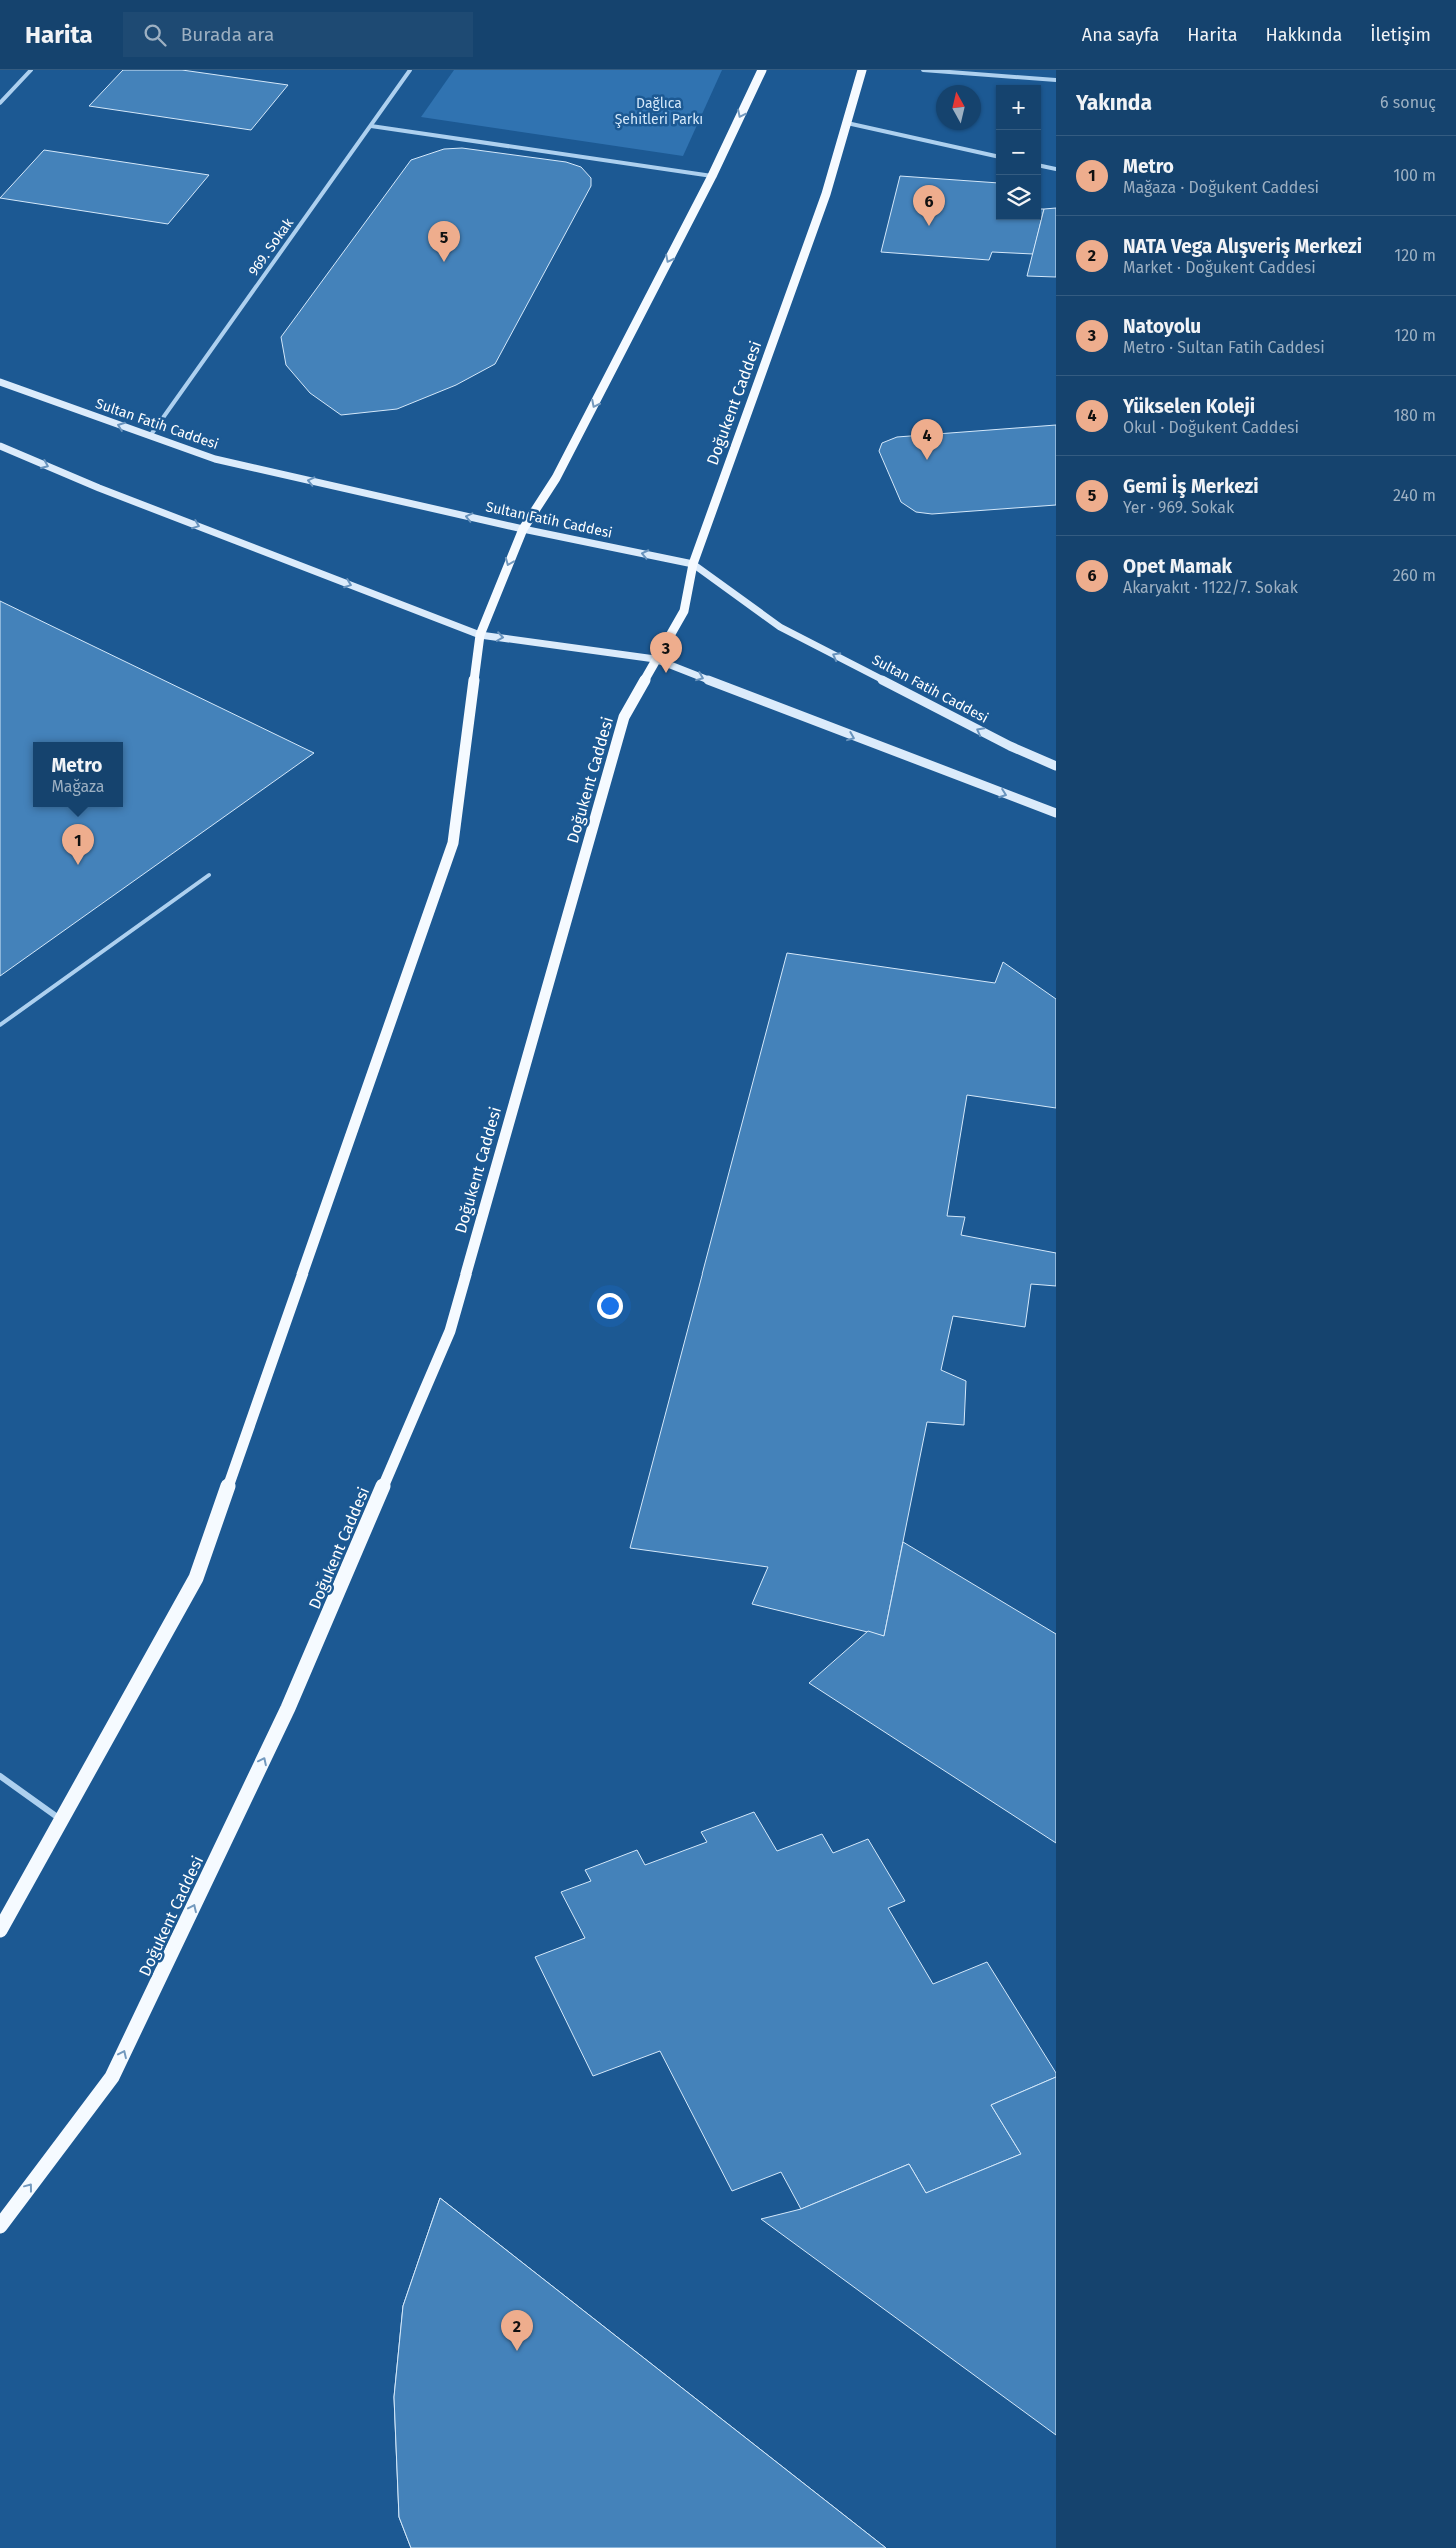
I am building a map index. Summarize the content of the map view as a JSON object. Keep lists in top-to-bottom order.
{
  "streets": {
    "main road": ["Doğukent Caddesi", "Sultan Fatih Caddesi"],
    "street": ["969. Sokak"]
  },
  "crossings": [
    ["969. Sokak", "Sultan Fatih Caddesi"],
    ["Doğukent Caddesi", "Sultan Fatih Caddesi"]
  ],
  "one_way": ["Doğukent Caddesi"],
  "parks": ["Dağlıca Şehitleri Parkı"],
  "north": "top",
  "page": {
    "header": "Harita",
    "search": "Burada ara",
    "nav": [
      "Ana sayfa",
      "Harita",
      "Hakkında",
      "İletişim"
    ],
    "heading": ["Yakında", "6 sonuç"],
    "map_buttons": ["+", "−"],
    "list": [
      {
        "mark": "1",
        "name": "Metro",
        "note": "Mağaza · Doğukent Caddesi",
        "value": "100 m"
      },
      {
        "mark": "2",
        "name": "NATA Vega Alışveriş Merkezi",
        "note": "Market · Doğukent Caddesi",
        "value": "120 m"
      },
      {
        "mark": "3",
        "name": "Natoyolu",
        "note": "Metro · Sultan Fatih Caddesi",
        "value": "120 m"
      },
      {
        "mark": "4",
        "name": "Yükselen Koleji",
        "note": "Okul · Doğukent Caddesi",
        "value": "180 m"
      },
      {
        "mark": "5",
        "name": "Gemi İş Merkezi",
        "note": "Yer · 969. Sokak",
        "value": "240 m"
      },
      {
        "mark": "6",
        "name": "Opet Mamak",
        "note": "Akaryakıt · 1122/7. Sokak",
        "value": "260 m"
      }
    ],
    "pins": [
      "6",
      "5",
      "4",
      "3",
      "1",
      "2"
    ],
    "popup": ["Metro", "Mağaza"]
  }
}
